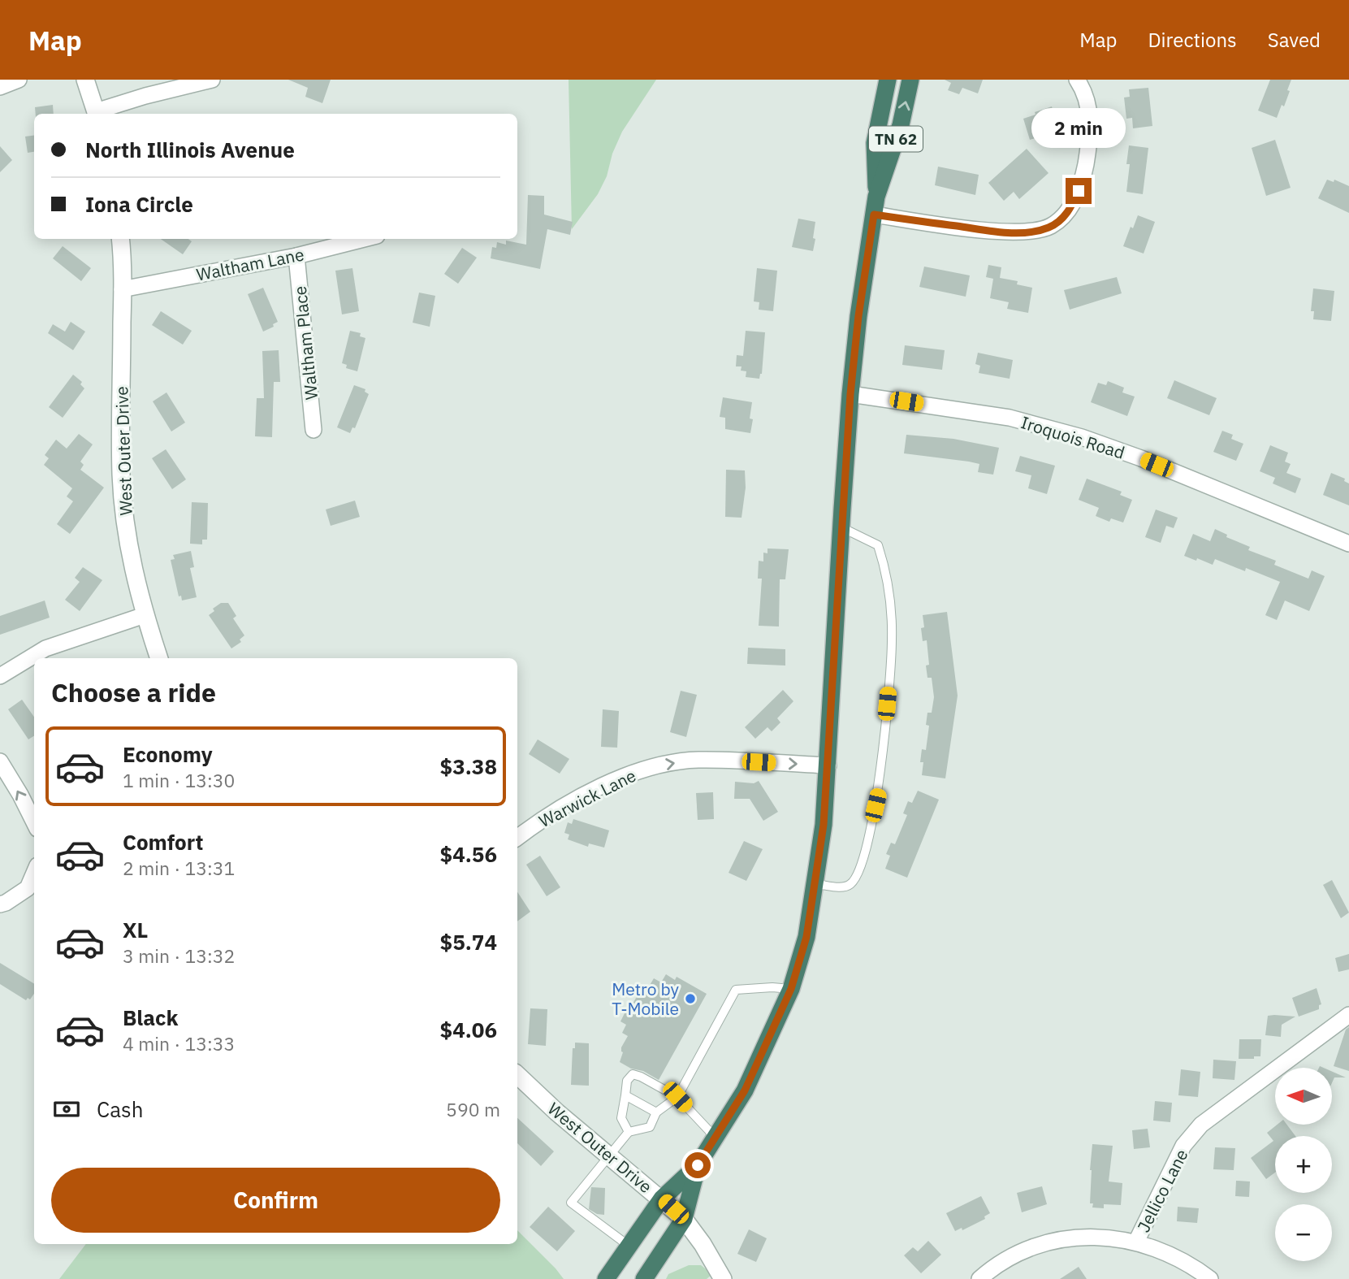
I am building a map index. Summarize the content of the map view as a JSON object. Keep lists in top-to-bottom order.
{
  "streets": {
    "highway": ["TN 62"],
    "street": [
      "Waltham Lane",
      "Waltham Place",
      "Iroquois Road",
      "West Outer Drive",
      "Warwick Lane",
      "Jellico Lane"
    ]
  },
  "crossings": [
    ["TN 62", "Iroquois Road"],
    ["TN 62", "Warwick Lane"],
    ["Waltham Lane", "Waltham Place"],
    ["Waltham Lane", "West Outer Drive"]
  ],
  "one_way": ["Warwick Lane"],
  "places": ["Metro by T-Mobile"],
  "north": "left",
  "page": {
    "header": "Map",
    "nav": ["Map", "Directions", "Saved"],
    "bubble": "2 min",
    "banner": ["North Illinois Avenue", "Iona Circle"],
    "heading": "Choose a ride",
    "list": [
      {
        "name": "Economy",
        "note": "1 min · 13:30",
        "value": "$3.38"
      },
      {
        "name": "Comfort",
        "note": "2 min · 13:31",
        "value": "$4.56"
      },
      {
        "name": "XL",
        "note": "3 min · 13:32",
        "value": "$5.74"
      },
      {
        "name": "Black",
        "note": "4 min · 13:33",
        "value": "$4.06"
      }
    ],
    "map_buttons": ["+", "−"],
    "pay": ["Cash", "590 m"],
    "buttons": "Confirm"
  }
}
